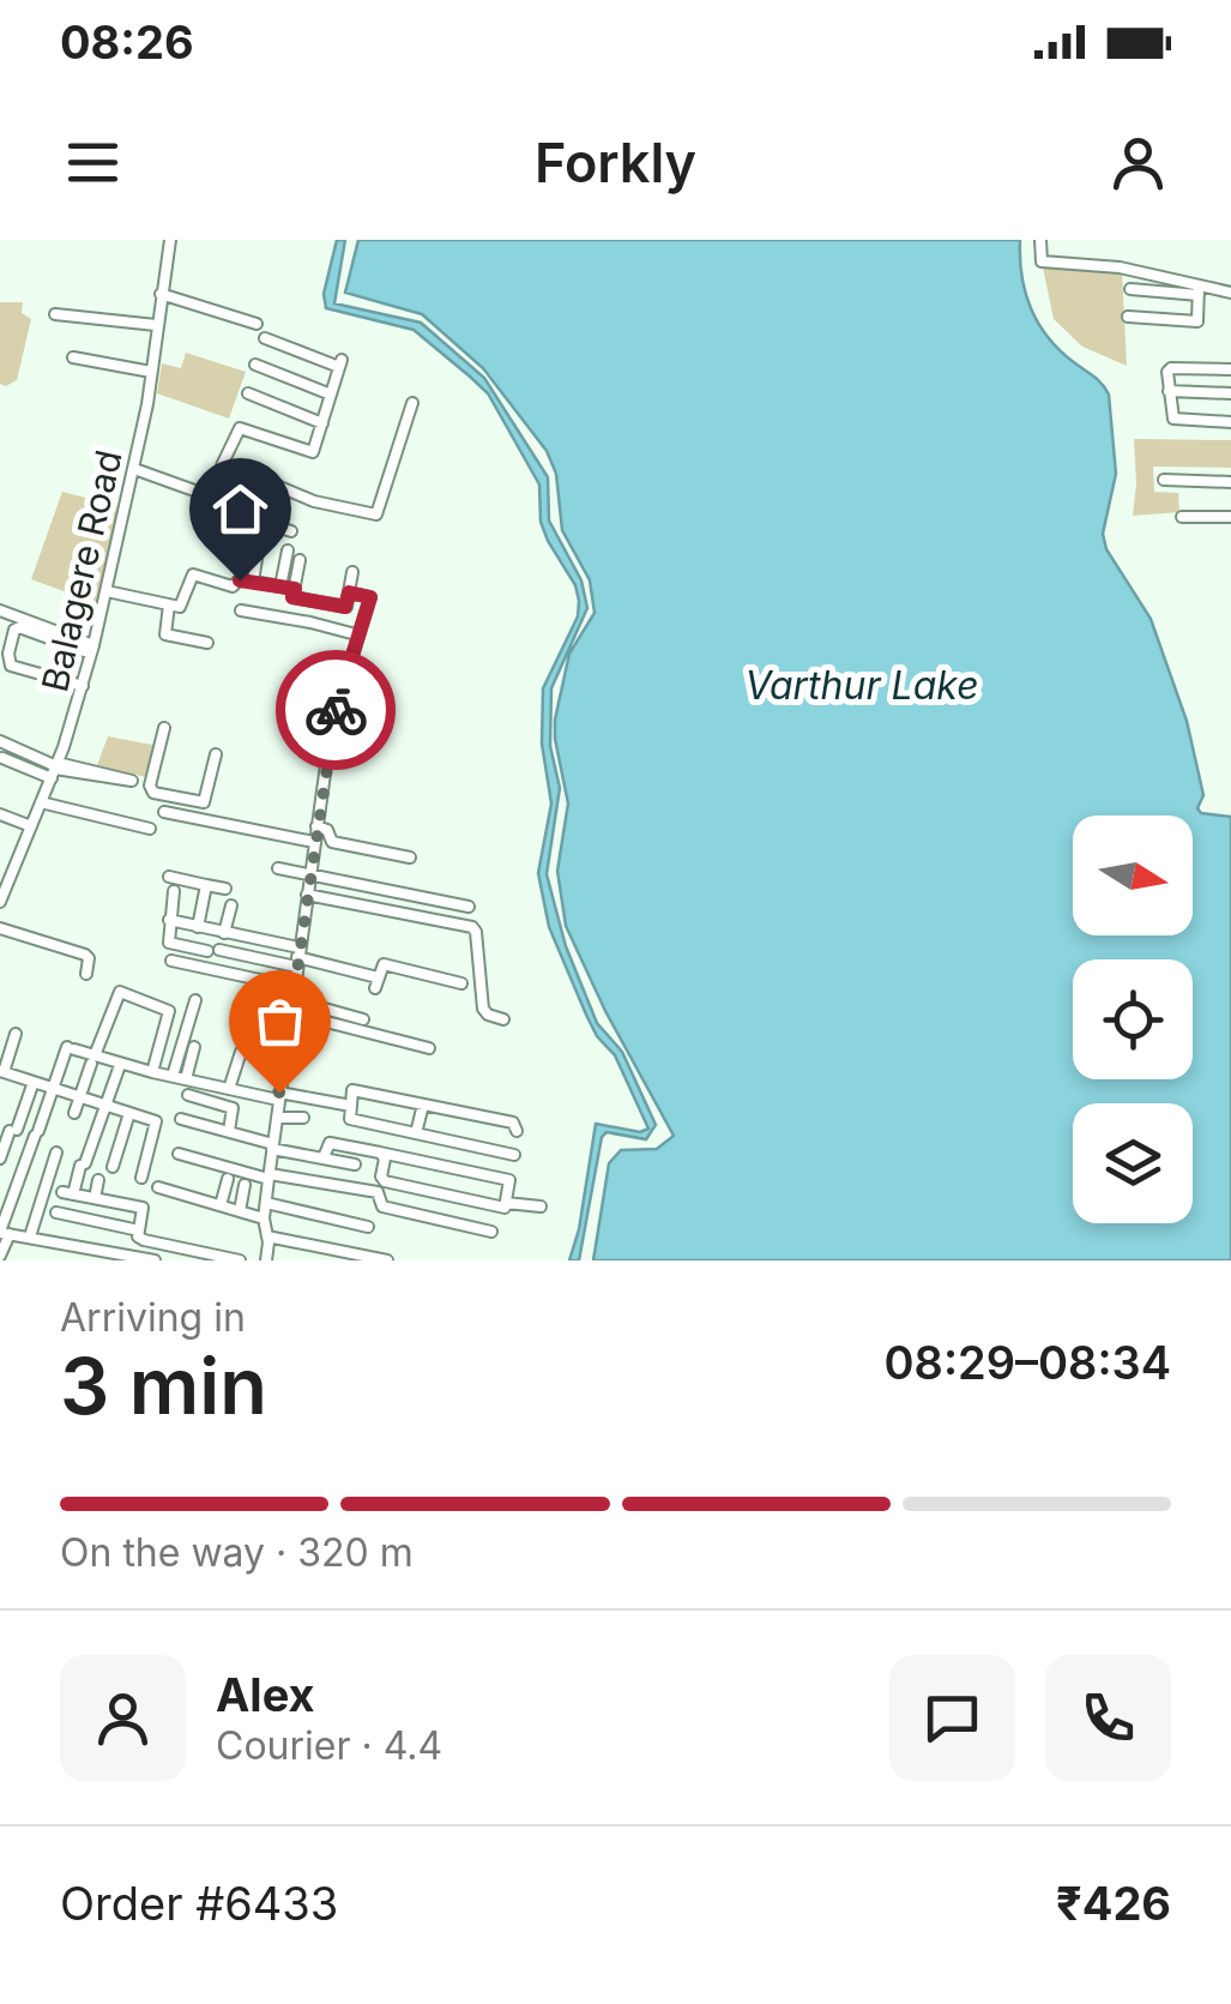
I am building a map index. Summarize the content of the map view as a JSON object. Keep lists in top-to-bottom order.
{
  "streets": {
    "street": ["Balagere Road"]
  },
  "water": ["Varthur Lake"],
  "north": "right",
  "page": {
    "status": "08:26",
    "header": "Forkly",
    "heading": ["3 min", "Arriving in", "08:29–08:34"],
    "panel": [
      "Alex",
      "Courier · 4.4",
      "Order #6433",
      "₹426"
    ],
    "bar": "On the way · 320 m"
  }
}
